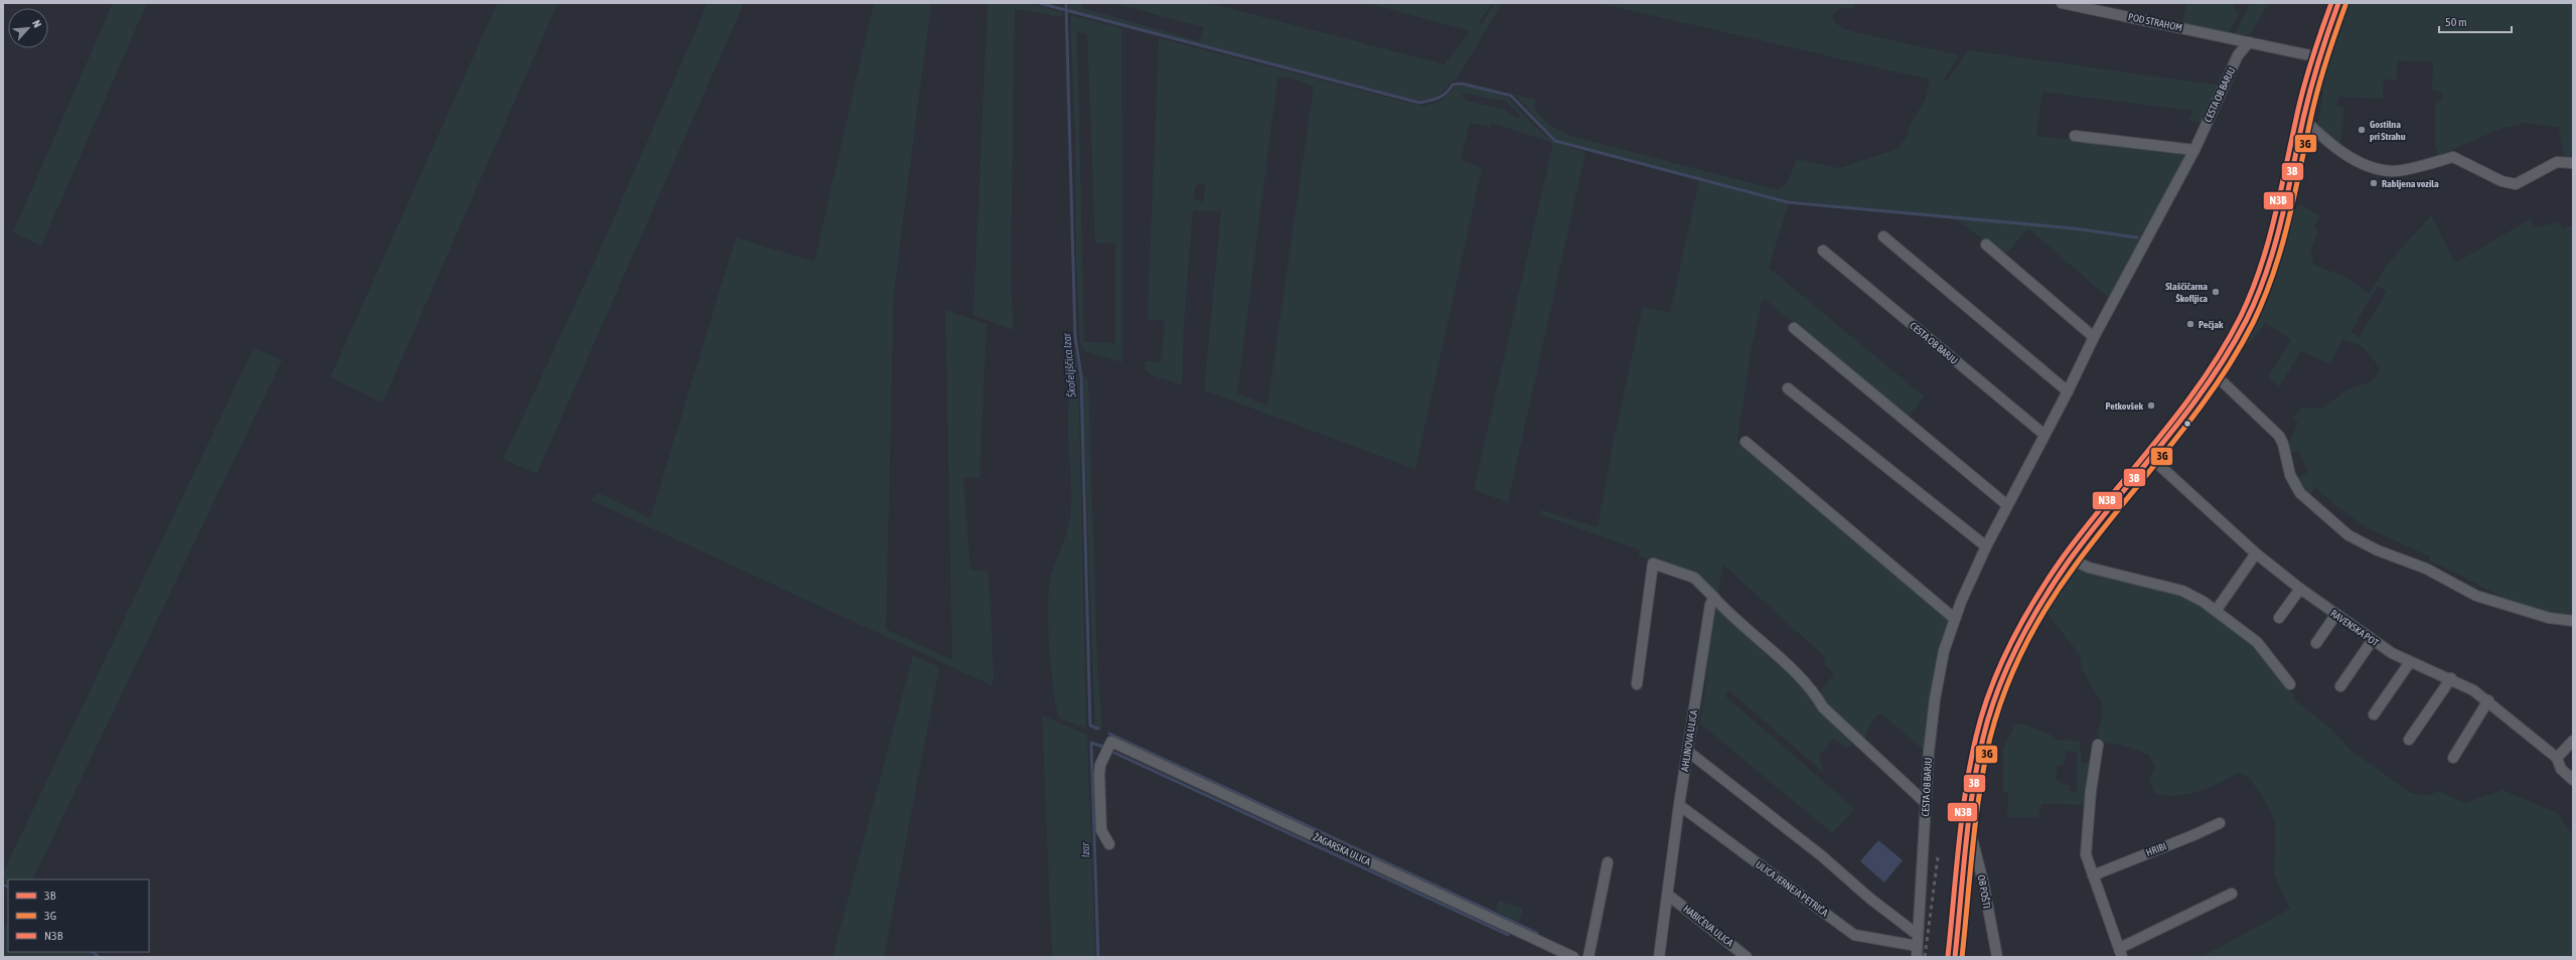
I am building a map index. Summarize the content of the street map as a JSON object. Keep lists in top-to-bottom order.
{
  "streets": {
    "street": [
      "POD STRAHOM",
      "CESTA OB BARJU",
      "RAVENSKA POT",
      "AHLINOVA ULICA",
      "ŽAGARSKA ULICA",
      "HRIBI",
      "ULICA JERNEJA PETRIČA",
      "OB POŠTI",
      "HABIČEVA ULICA"
    ]
  },
  "crossings": [
    ["POD STRAHOM", "CESTA OB BARJU"],
    ["CESTA OB BARJU", "ULICA JERNEJA PETRIČA"],
    ["AHLINOVA ULICA", "ULICA JERNEJA PETRIČA"],
    ["AHLINOVA ULICA", "HABIČEVA ULICA"]
  ],
  "water": ["Škofeljščica Izar", "Izar"],
  "places": [
    "Gostilna pri Strahu",
    "Rabljena vozila",
    "Slaščičarna Škofljica",
    "Pečjak",
    "Petkovšek"
  ],
  "lines": ["transit line 3B", "transit line N3B", "transit line 3G"],
  "legend": ["3B", "3G", "N3B"],
  "scale_bar": "50 m",
  "north": "top right"
}
